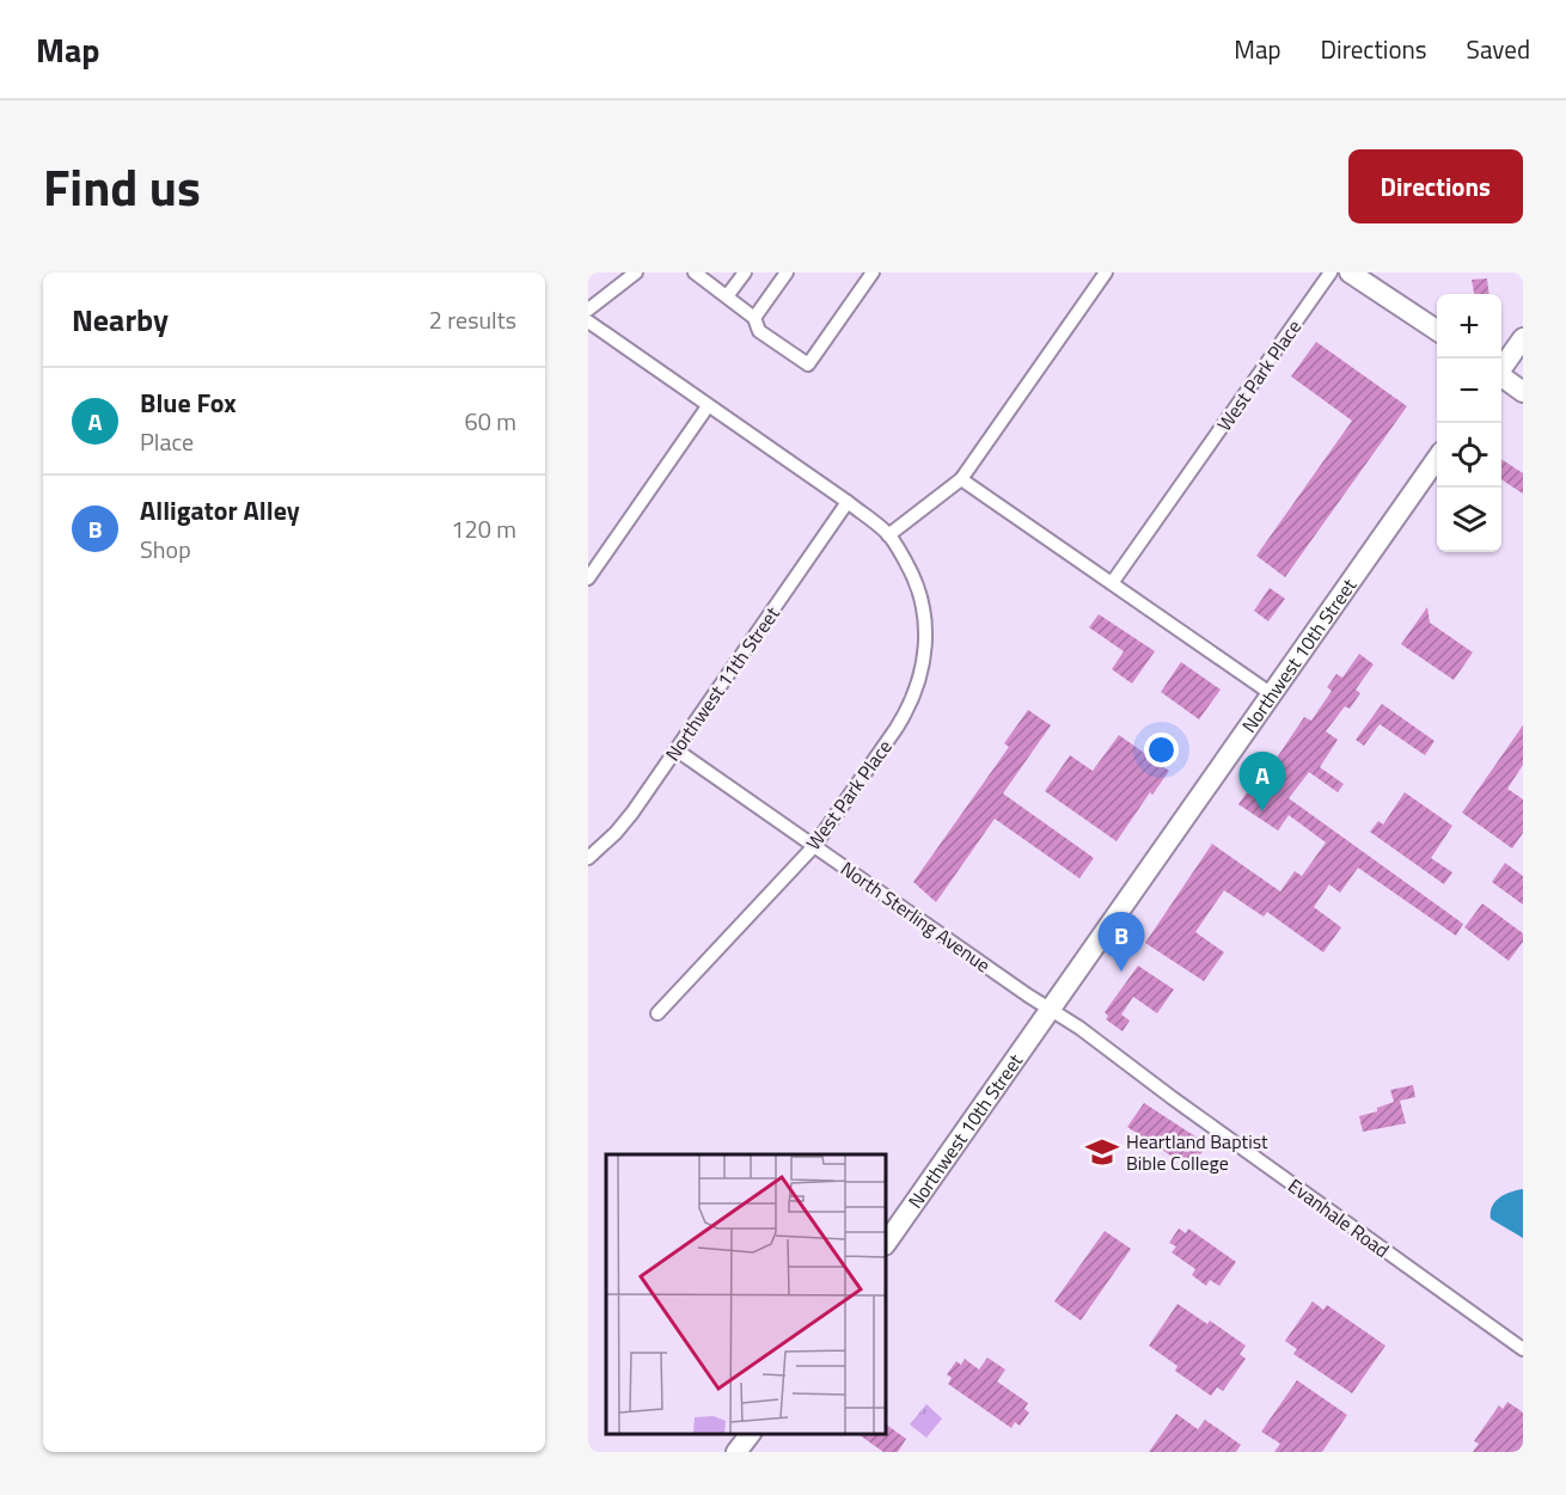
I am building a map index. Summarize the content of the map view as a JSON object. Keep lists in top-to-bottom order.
{
  "streets": {
    "main road": ["Northwest 10th Street"],
    "street": [
      "West Park Place",
      "Northwest 11th Street",
      "North Sterling Avenue",
      "Evanhale Road"
    ]
  },
  "crossings": [
    ["West Park Place", "Northwest 11th Street"],
    ["West Park Place", "North Sterling Avenue"],
    ["Northwest 10th Street", "North Sterling Avenue"],
    ["Northwest 10th Street", "Evanhale Road"],
    ["Northwest 11th Street", "North Sterling Avenue"],
    ["North Sterling Avenue", "Evanhale Road"]
  ],
  "places": {
    "school or university": ["Heartland Baptist Bible College"]
  },
  "page": {
    "header": "Map",
    "nav": ["Map", "Directions", "Saved"],
    "title": "Find us",
    "buttons": "Directions",
    "heading": ["Nearby", "2 results"],
    "map_buttons": ["+", "−"],
    "list": [
      {
        "mark": "A",
        "name": "Blue Fox",
        "note": "Place",
        "value": "60 m"
      },
      {
        "mark": "B",
        "name": "Alligator Alley",
        "note": "Shop",
        "value": "120 m"
      }
    ],
    "pins": ["A", "B"]
  }
}
